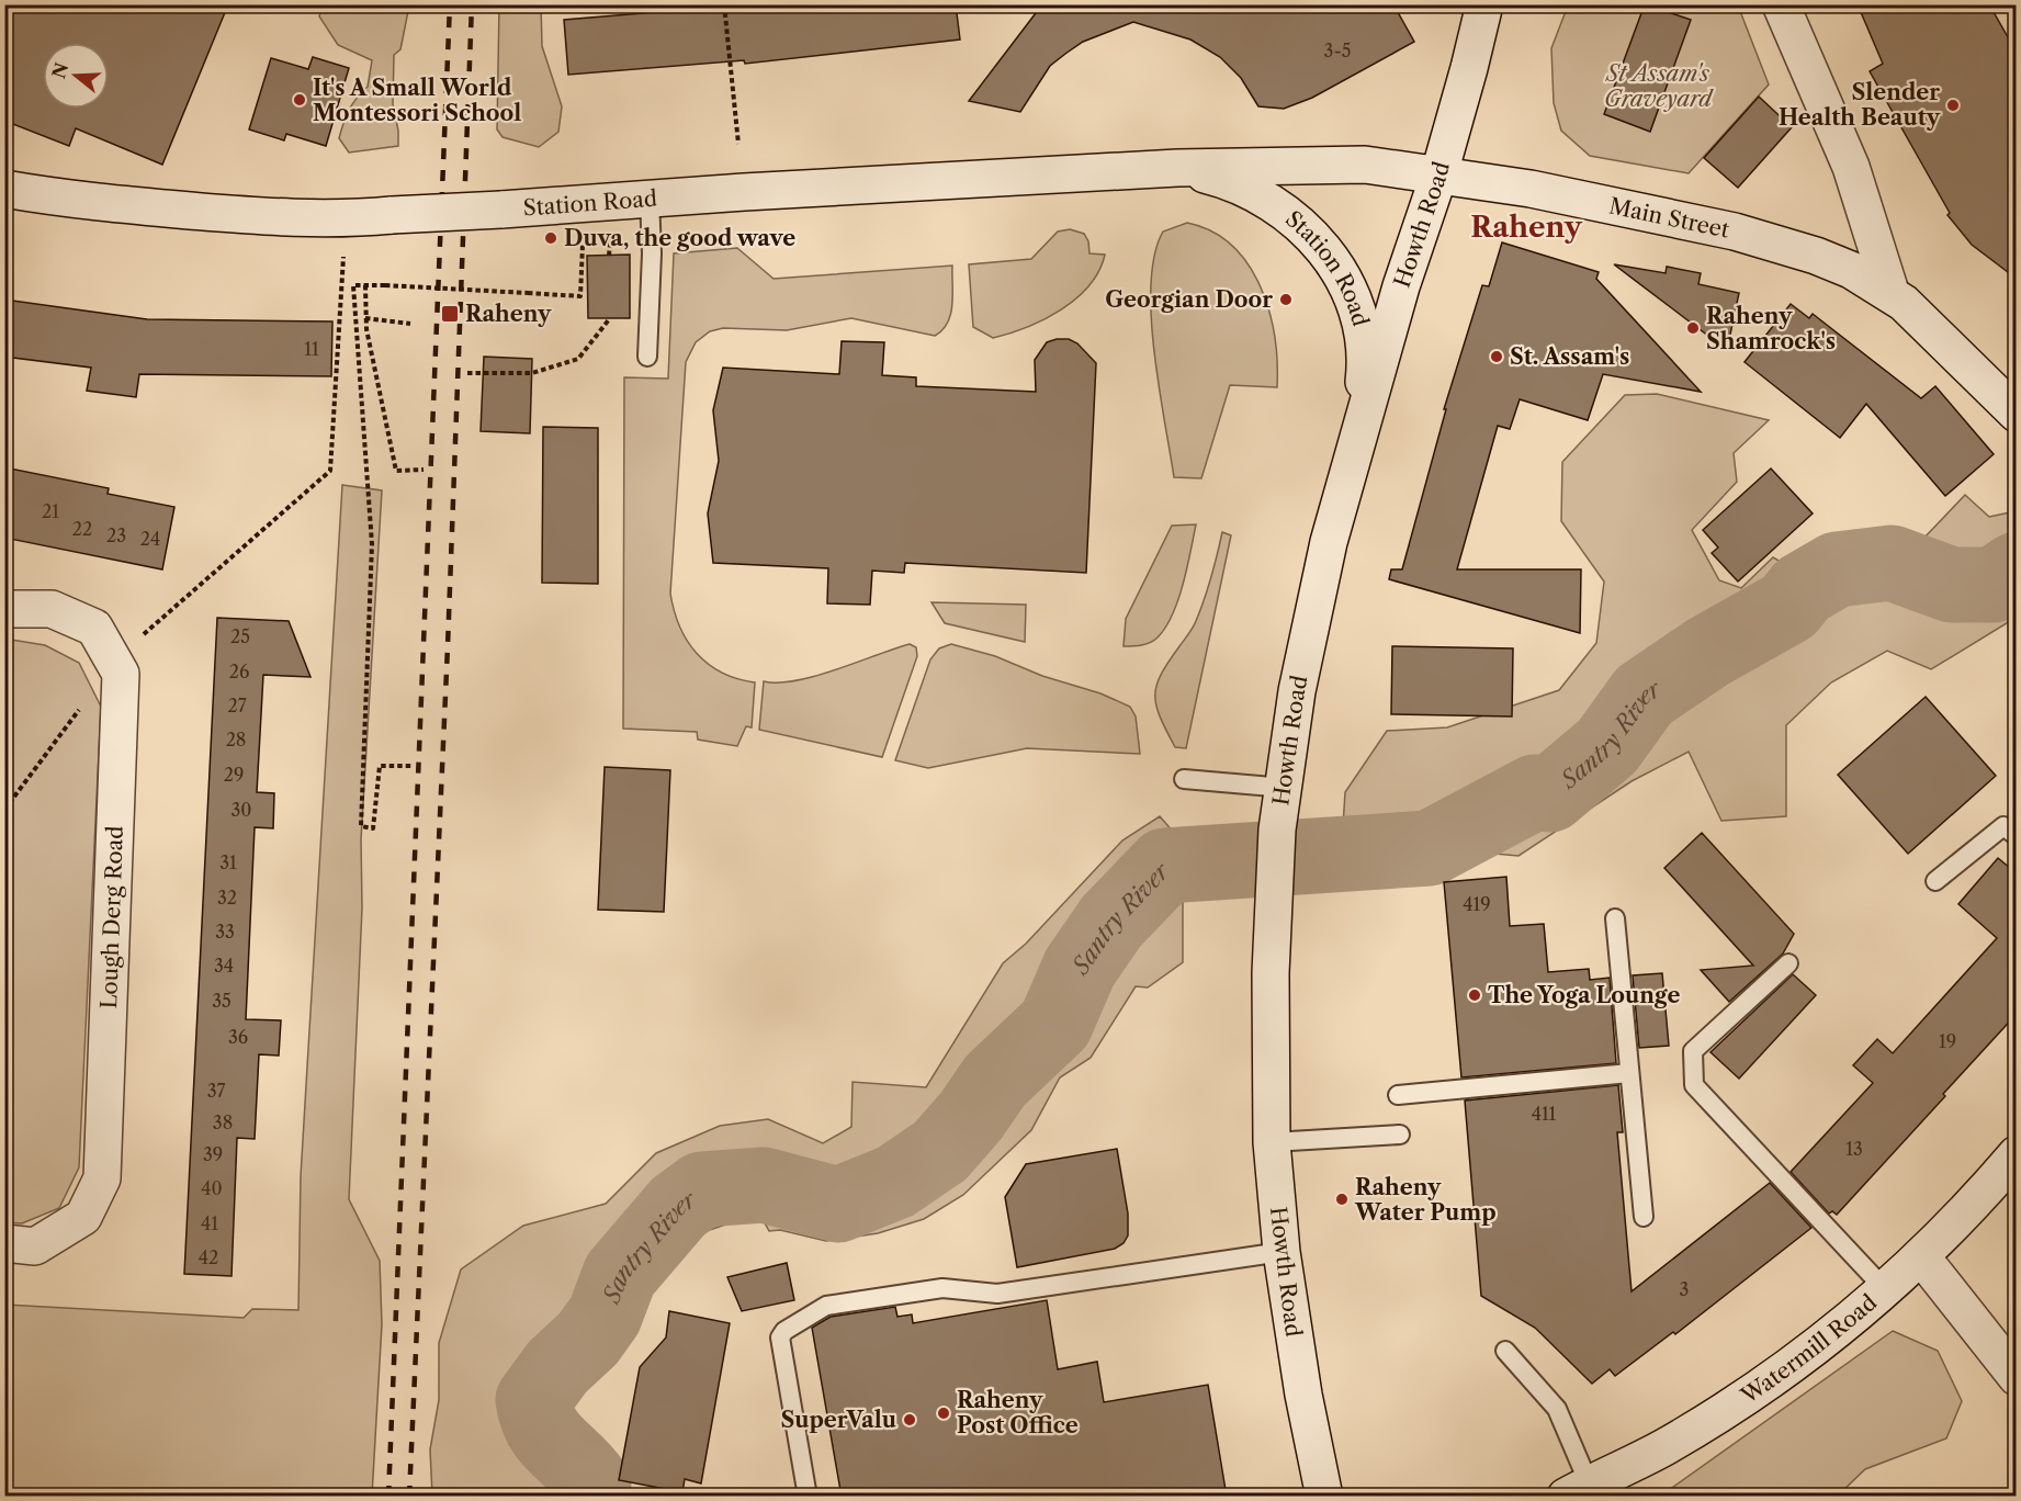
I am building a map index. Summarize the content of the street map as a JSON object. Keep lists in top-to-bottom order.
{
  "streets": {
    "main road": [
      "Station Road",
      "Main Street",
      "Howth Road",
      "Lough Derg Road",
      "Watermill Road"
    ]
  },
  "crossings": [
    ["Station Road", "Main Street"],
    ["Station Road", "Howth Road"],
    ["Main Street", "Howth Road"]
  ],
  "districts": ["Raheny"],
  "water": ["Santry River"],
  "parks": ["St Assam's Graveyard"],
  "places": {
    "other": [
      "It's A Small World Montessori School",
      "Slender Health Beauty",
      "Duva, the good wave",
      "Georgian Door",
      "Raheny Shamrock's",
      "St. Assam's",
      "The Yoga Lounge",
      "Raheny Water Pump",
      "Raheny Post Office",
      "SuperValu"
    ],
    "transit": ["Raheny"]
  },
  "house_numbers": [
    "3-5",
    "11",
    "21",
    "22",
    "23",
    "24",
    "25",
    "26",
    "27",
    "28",
    "29",
    "30",
    "31",
    "32",
    "419",
    "33",
    "34",
    "35",
    "36",
    "19",
    "37",
    "411",
    "38",
    "13",
    "39",
    "40",
    "41",
    "42",
    "3"
  ],
  "north": "left"
}
